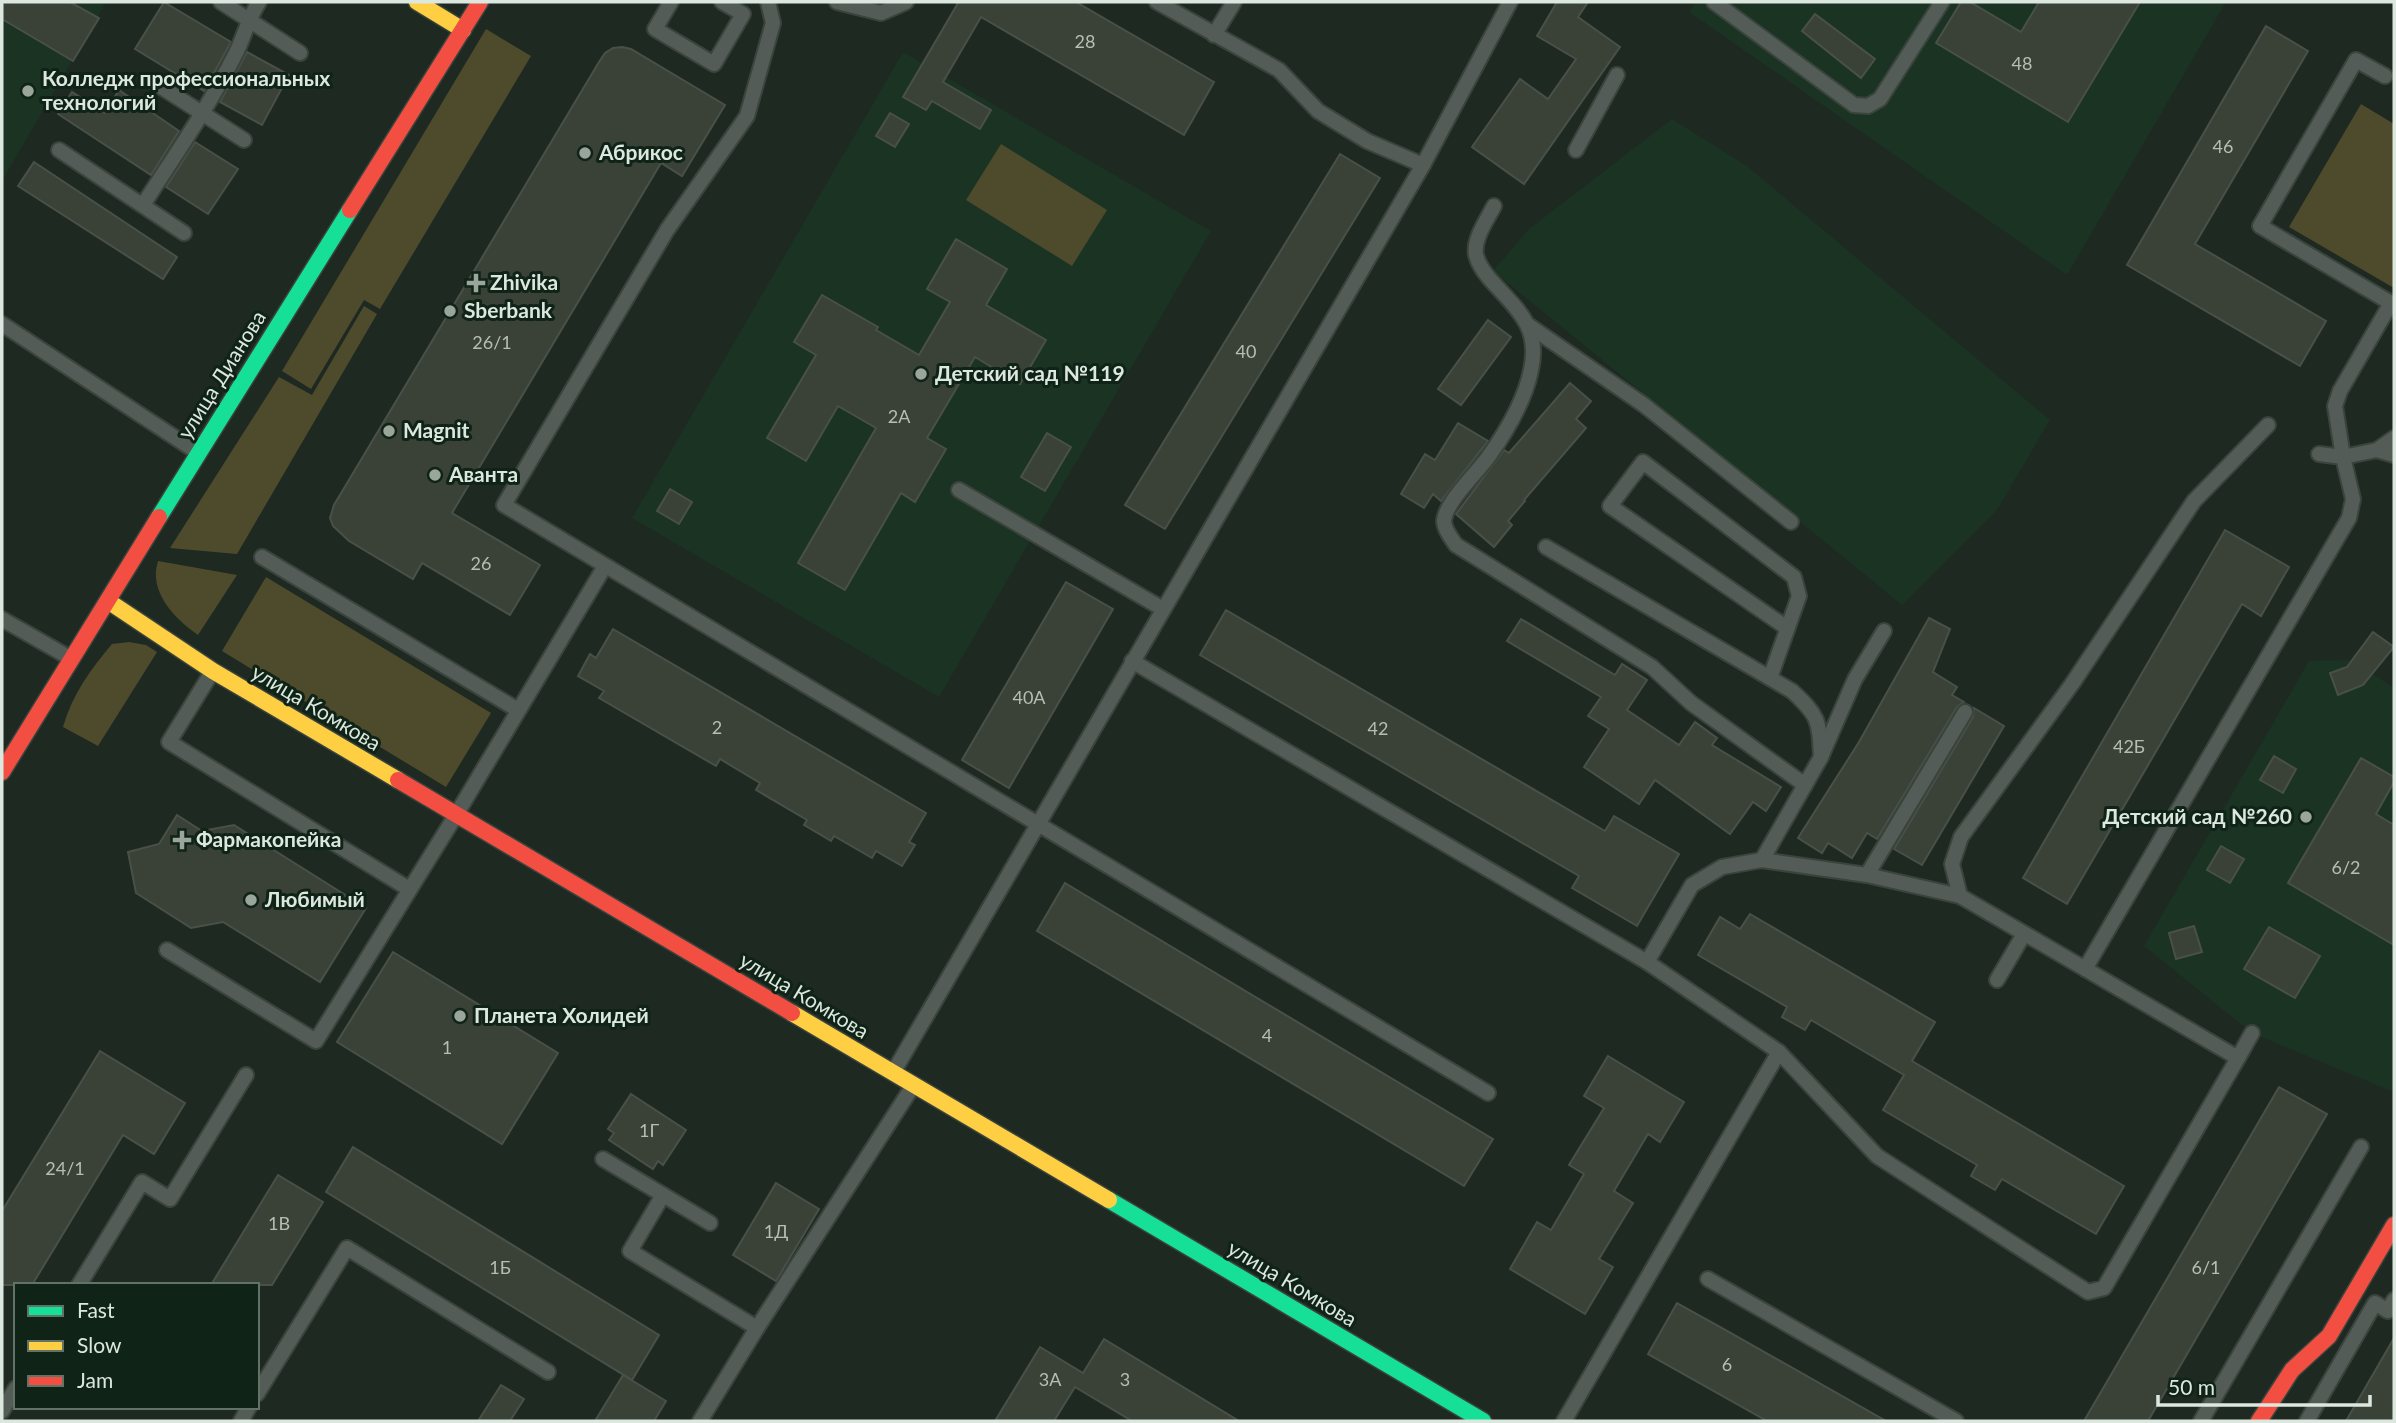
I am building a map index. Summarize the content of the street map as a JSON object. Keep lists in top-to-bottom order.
{
  "streets": {
    "street": ["улица Дианова", "улица Комкова"]
  },
  "crossings": [
    ["улица Дианова", "улица Комкова"]
  ],
  "places": {
    "other": [
      "Колледж профессиональных технологий",
      "Абрикос",
      "Sberbank",
      "Детский сад №119",
      "Magnit",
      "Аванта",
      "Детский сад №260",
      "Любимый",
      "Планета Холидей"
    ],
    "health": ["Zhivika", "Фармакопейка"]
  },
  "house_numbers": [
    "28",
    "48",
    "46",
    "26/1",
    "40",
    "2А",
    "26",
    "40А",
    "2",
    "42",
    "42Б",
    "6/2",
    "4",
    "1",
    "1Г",
    "24/1",
    "1В",
    "1Д",
    "1Б",
    "6/1",
    "6",
    "3А",
    "3"
  ],
  "legend": ["Fast", "Slow", "Jam"],
  "scale_bar": "50 m"
}
